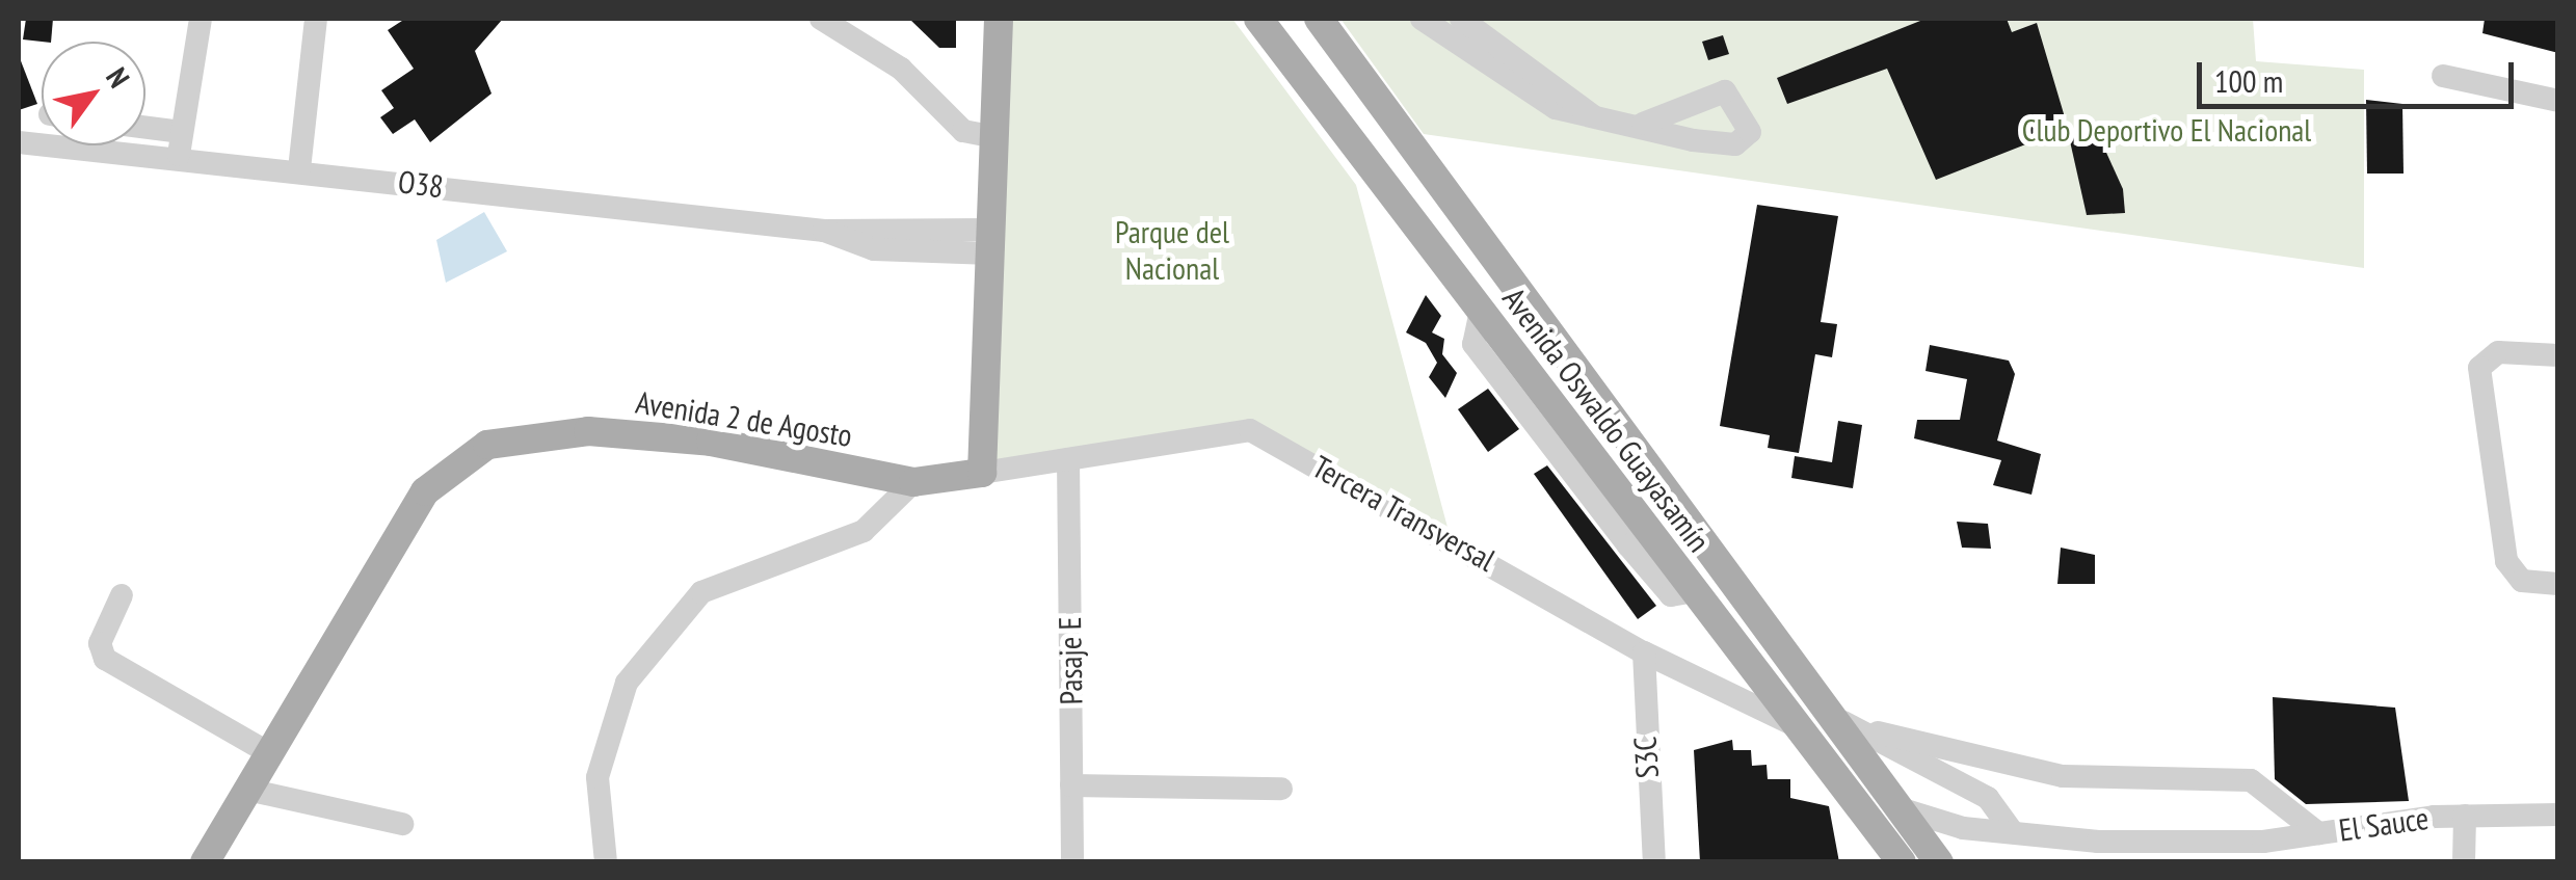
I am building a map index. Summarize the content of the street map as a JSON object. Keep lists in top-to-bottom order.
{
  "streets": {
    "main road": ["Avenida 2 de Agosto", "Avenida Oswaldo Guayasamín"],
    "street": [
      "O38",
      "Tercera Transversal",
      "Pasaje E",
      "S3C",
      "El Sauce"
    ]
  },
  "crossings": [
    ["Avenida 2 de Agosto", "Tercera Transversal"],
    ["Avenida Oswaldo Guayasamín", "Tercera Transversal"],
    ["Avenida Oswaldo Guayasamín", "El Sauce"],
    ["Tercera Transversal", "Pasaje E"],
    ["Tercera Transversal", "S3C"]
  ],
  "parks": ["Club Deportivo El Nacional", "Parque del Nacional"],
  "scale_bar": "100 m",
  "north": "top right"
}
